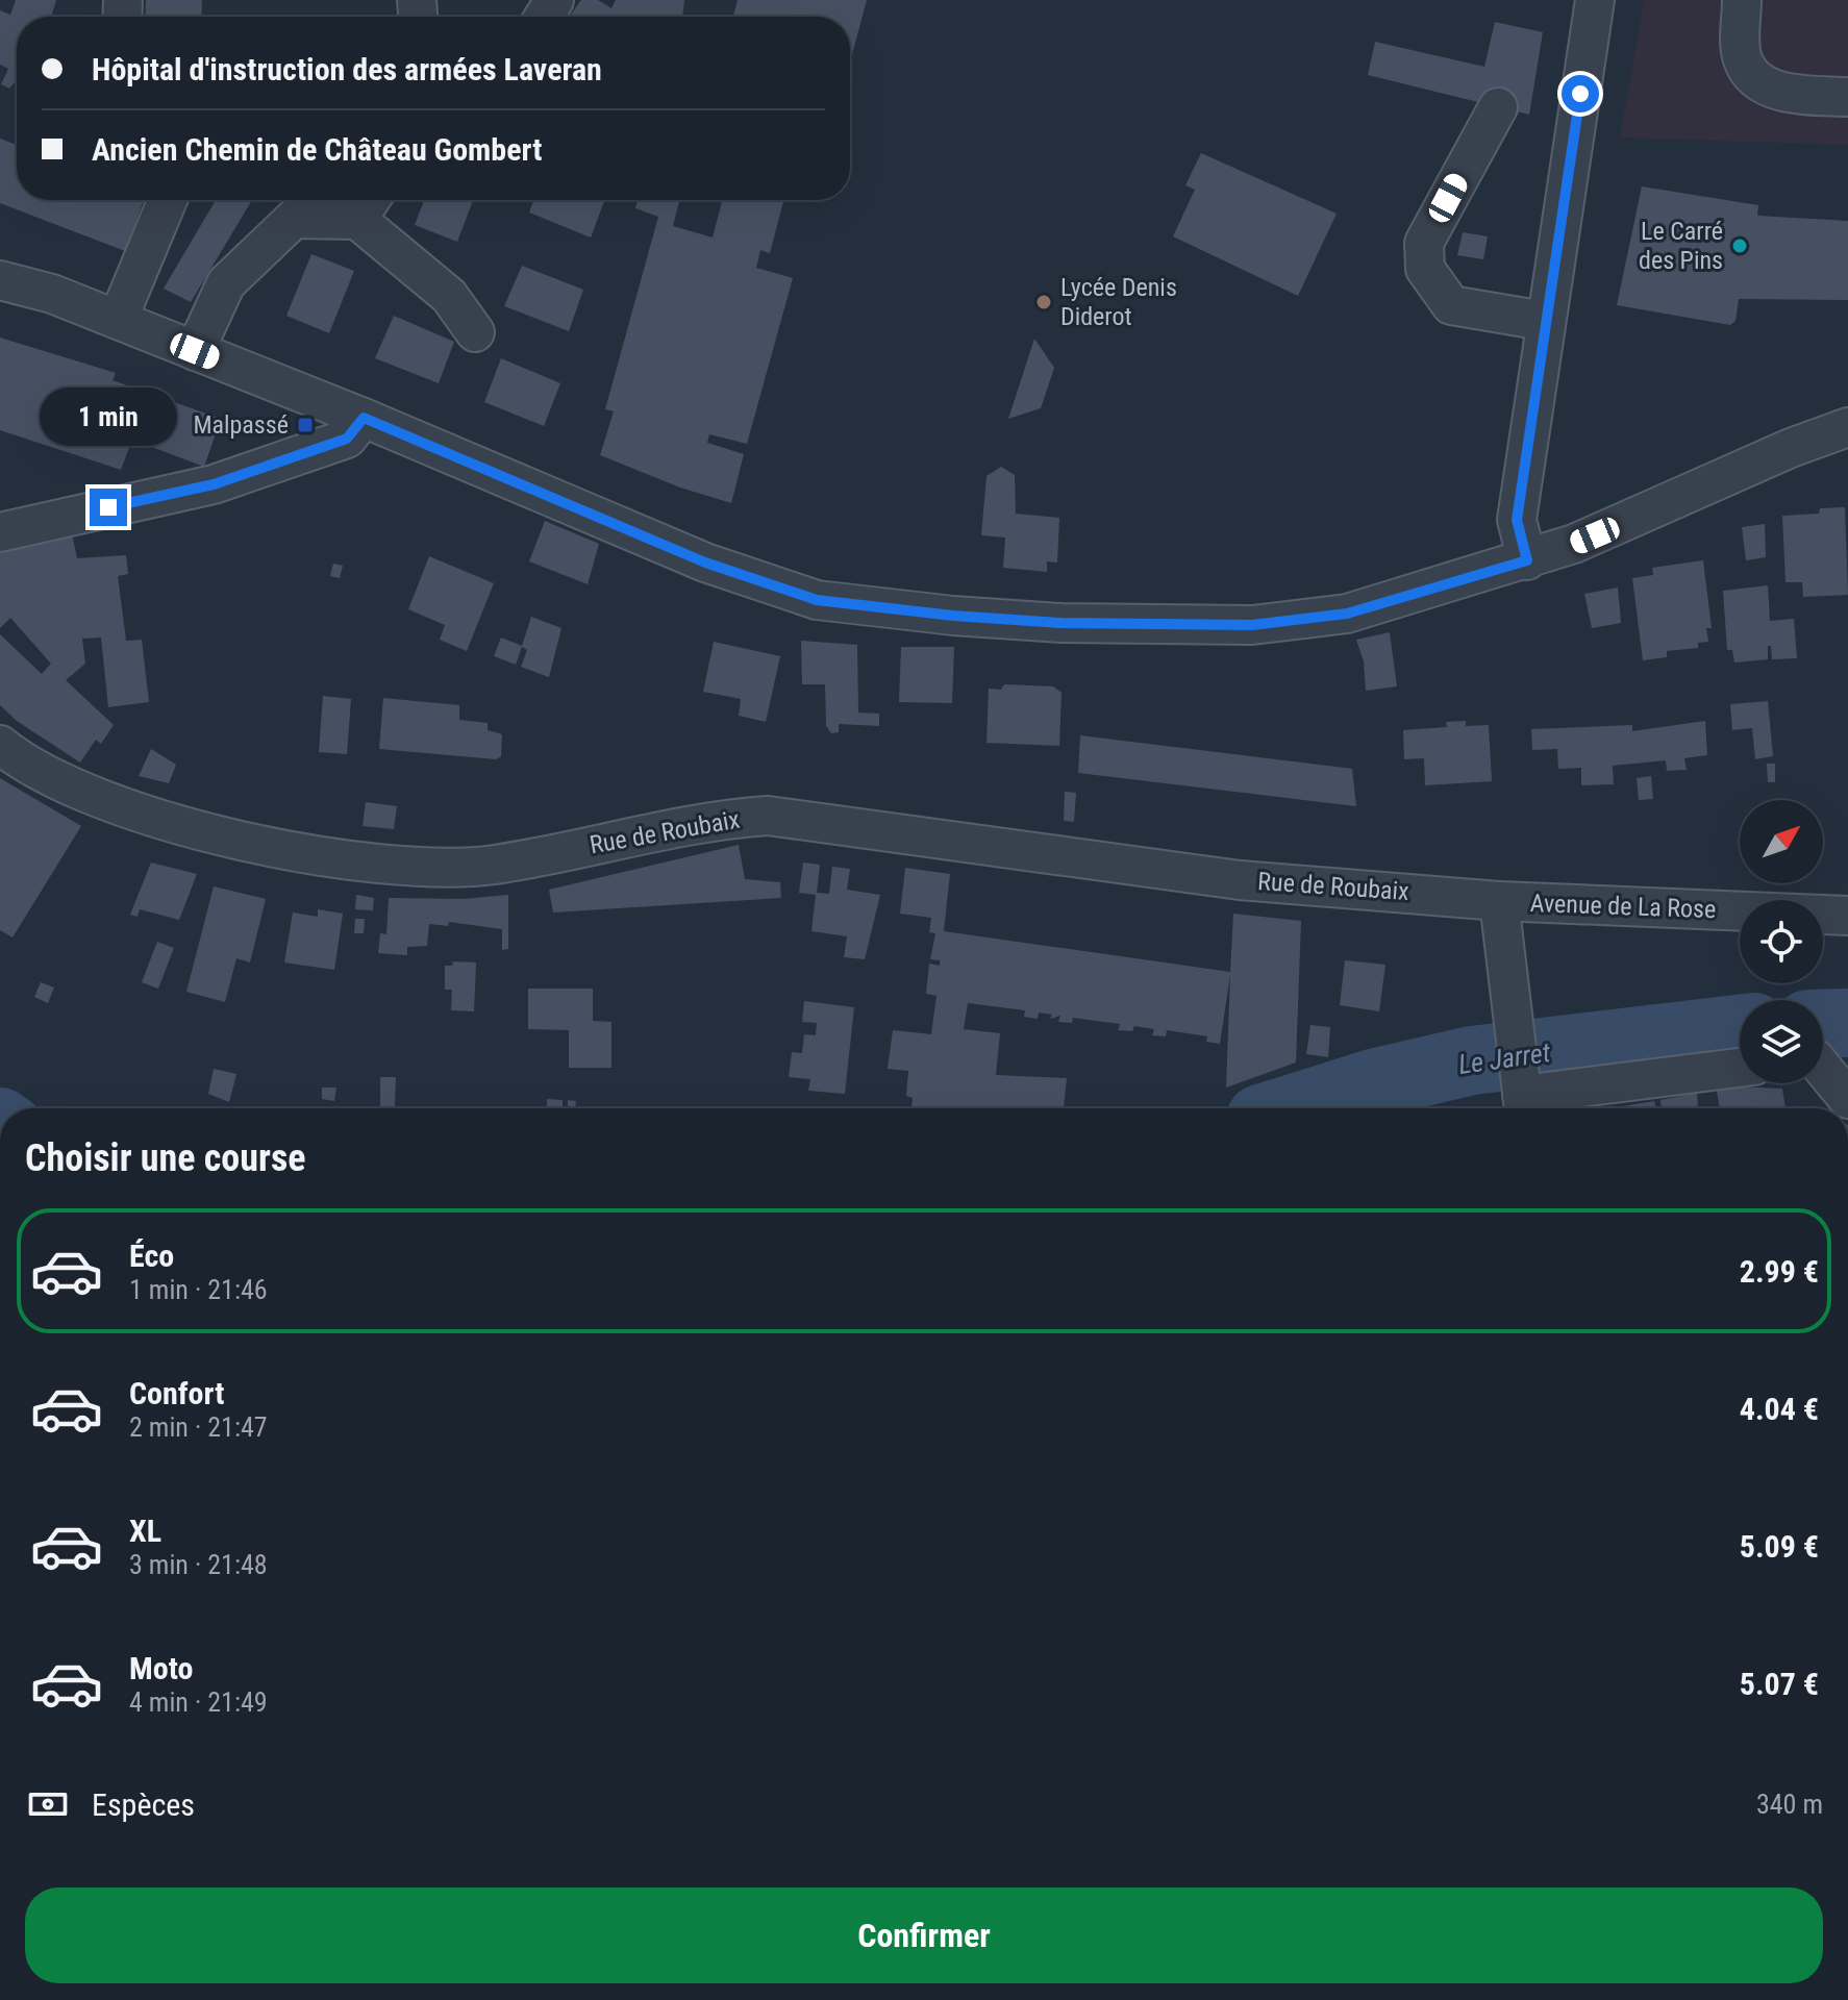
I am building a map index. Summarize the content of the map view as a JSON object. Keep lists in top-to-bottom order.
{
  "streets": {
    "street": ["Rue de Roubaix", "Avenue de La Rose"]
  },
  "crossings": [
    ["Rue de Roubaix", "Avenue de La Rose"]
  ],
  "water": ["Le Jarret"],
  "places": {
    "other": ["Le Carré des Pins", "Lycée Denis Diderot"],
    "transit": ["Malpassé"]
  },
  "north": "top right",
  "page": {
    "banner": ["Hôpital d'instruction des armées Laveran", "Ancien Chemin de Château Gombert"],
    "bubble": "1 min",
    "heading": "Choisir une course",
    "list": [
      {
        "name": "Éco",
        "note": "1 min · 21:46",
        "value": "2.99 €"
      },
      {
        "name": "Confort",
        "note": "2 min · 21:47",
        "value": "4.04 €"
      },
      {
        "name": "XL",
        "note": "3 min · 21:48",
        "value": "5.09 €"
      },
      {
        "name": "Moto",
        "note": "4 min · 21:49",
        "value": "5.07 €"
      }
    ],
    "pay": ["Espèces", "340 m"],
    "buttons": "Confirmer"
  }
}
